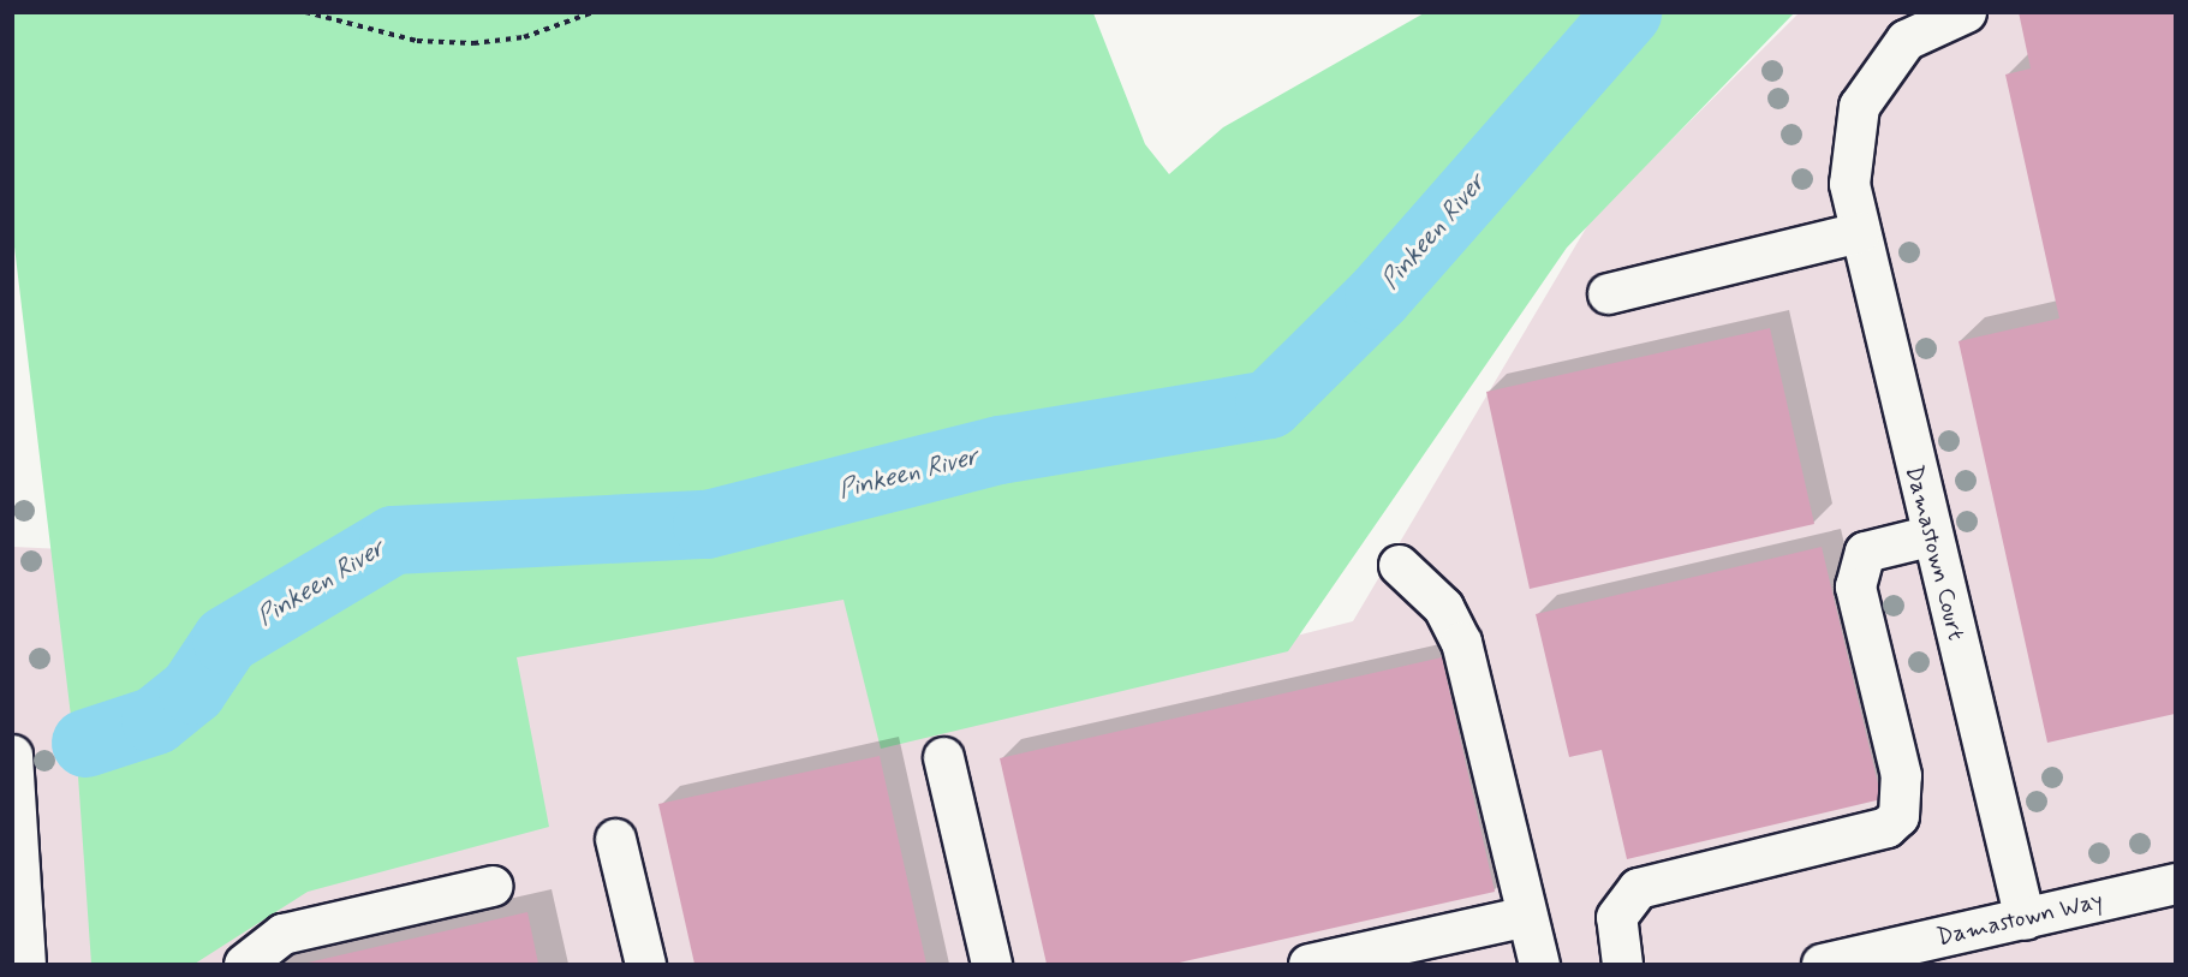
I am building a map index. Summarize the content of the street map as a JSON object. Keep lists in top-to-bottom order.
{
  "streets": {
    "street": ["Damastown Court", "Damastown Way"]
  },
  "crossings": [
    ["Damastown Court", "Damastown Way"]
  ],
  "water": ["Pinkeen River"]
}
